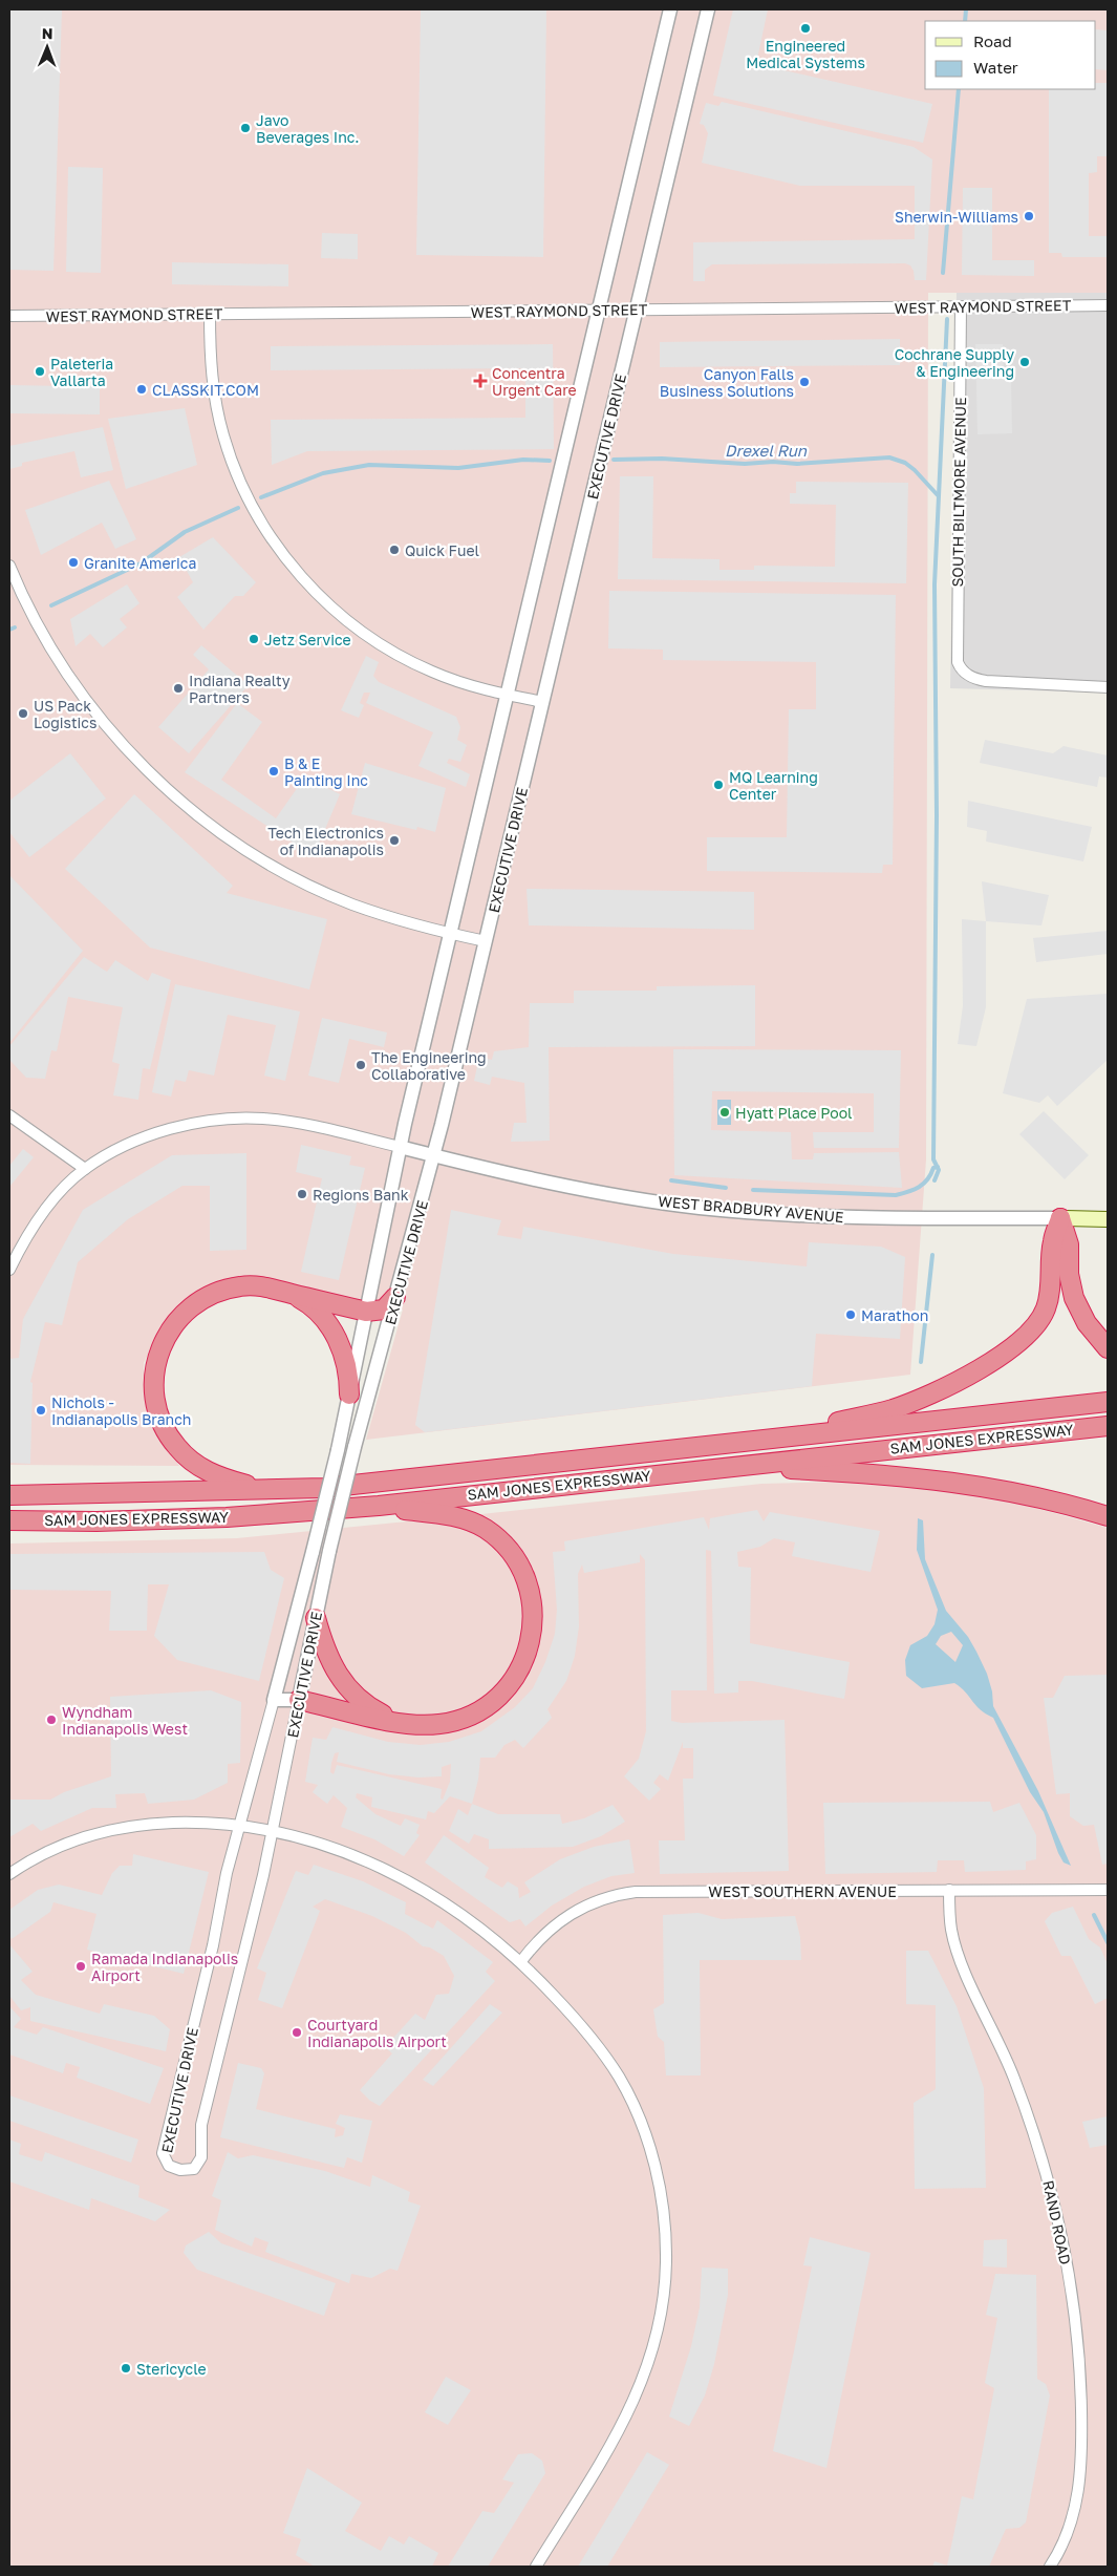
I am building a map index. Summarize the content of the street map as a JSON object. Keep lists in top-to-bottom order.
{
  "streets": {
    "highway": ["SAM JONES EXPRESSWAY"],
    "main road": ["WEST BRADBURY AVENUE"],
    "street": [
      "WEST RAYMOND STREET",
      "EXECUTIVE DRIVE",
      "SOUTH BILTMORE AVENUE",
      "WEST SOUTHERN AVENUE",
      "RAND ROAD"
    ]
  },
  "crossings": [
    ["WEST RAYMOND STREET", "EXECUTIVE DRIVE"],
    ["WEST RAYMOND STREET", "SOUTH BILTMORE AVENUE"],
    ["EXECUTIVE DRIVE", "WEST BRADBURY AVENUE"],
    ["WEST SOUTHERN AVENUE", "RAND ROAD"]
  ],
  "water": ["Drexel Run"],
  "places": {
    "other": [
      "Engineered Medical Systems",
      "Javo Beverages Inc.",
      "Sherwin-Williams",
      "Cochrane Supply & Engineering",
      "Paleteria Vallarta",
      "Canyon Falls Business Solutions",
      "CLASSKIT.COM",
      "Quick Fuel",
      "Granite America",
      "Jetz Service",
      "Indiana Realty Partners",
      "US Pack Logistics",
      "B & E Painting Inc",
      "MQ Learning Center",
      "Tech Electronics of Indianapolis",
      "The Engineering Collaborative",
      "Hyatt Place Pool",
      "Regions Bank",
      "Marathon",
      "Nichols - Indianapolis Branch",
      "Wyndham Indianapolis West",
      "Ramada Indianapolis Airport",
      "Courtyard Indianapolis Airport",
      "Stericycle"
    ],
    "health": ["Concentra Urgent Care"]
  },
  "legend": ["Road", "Water"],
  "north": "top"
}
